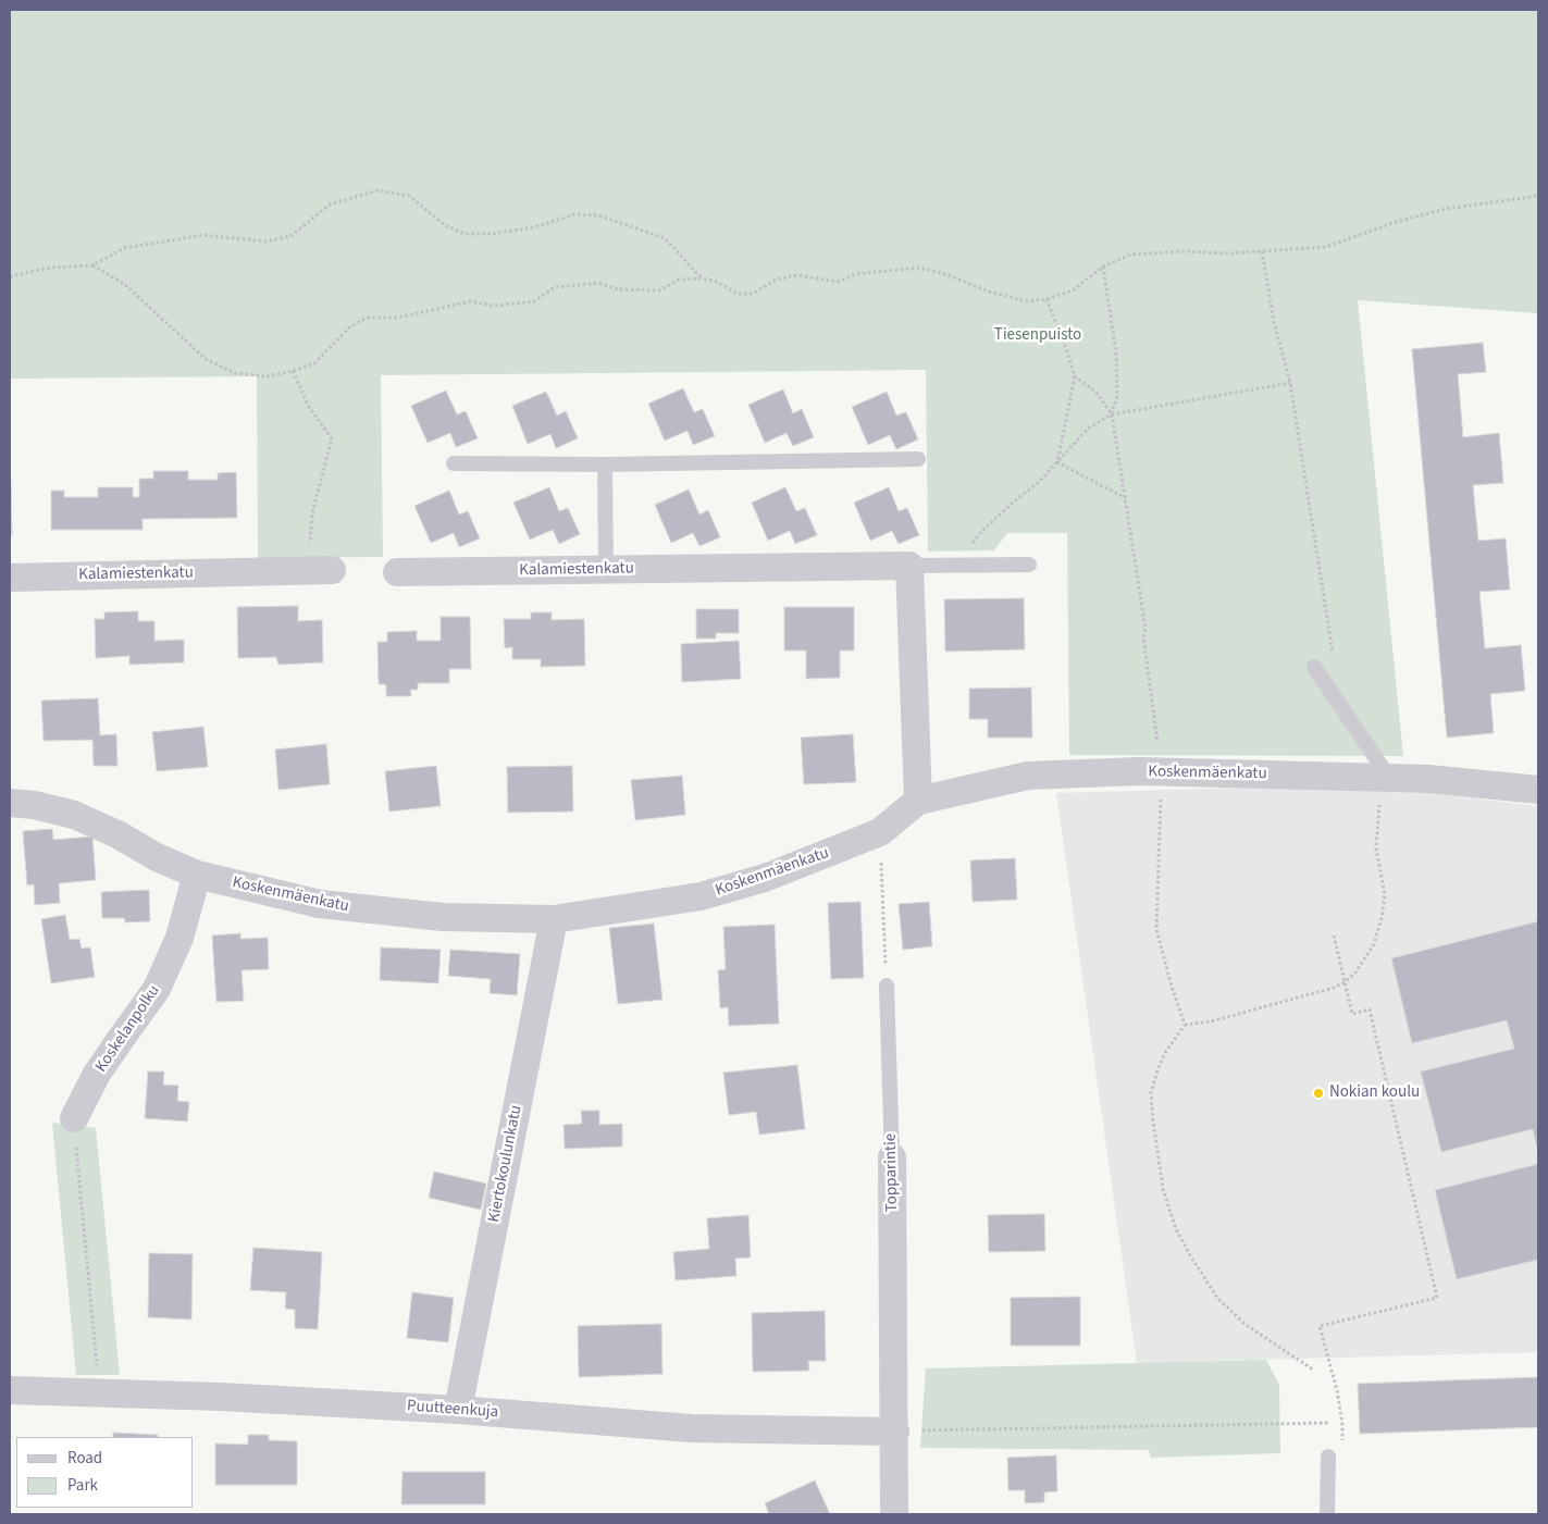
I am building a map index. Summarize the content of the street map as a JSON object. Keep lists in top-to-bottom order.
{
  "streets": {
    "street": [
      "Kalamiestenkatu",
      "Koskenmäenkatu",
      "Koskelanpolku",
      "Kiertokoulunkatu",
      "Topparintie",
      "Puutteenkuja"
    ]
  },
  "crossings": [
    ["Koskenmäenkatu", "Koskelanpolku"],
    ["Koskenmäenkatu", "Kiertokoulunkatu"],
    ["Kiertokoulunkatu", "Puutteenkuja"],
    ["Topparintie", "Puutteenkuja"]
  ],
  "parks": ["Tiesenpuisto"],
  "places": ["Nokian koulu"],
  "legend": ["Road", "Park"]
}
